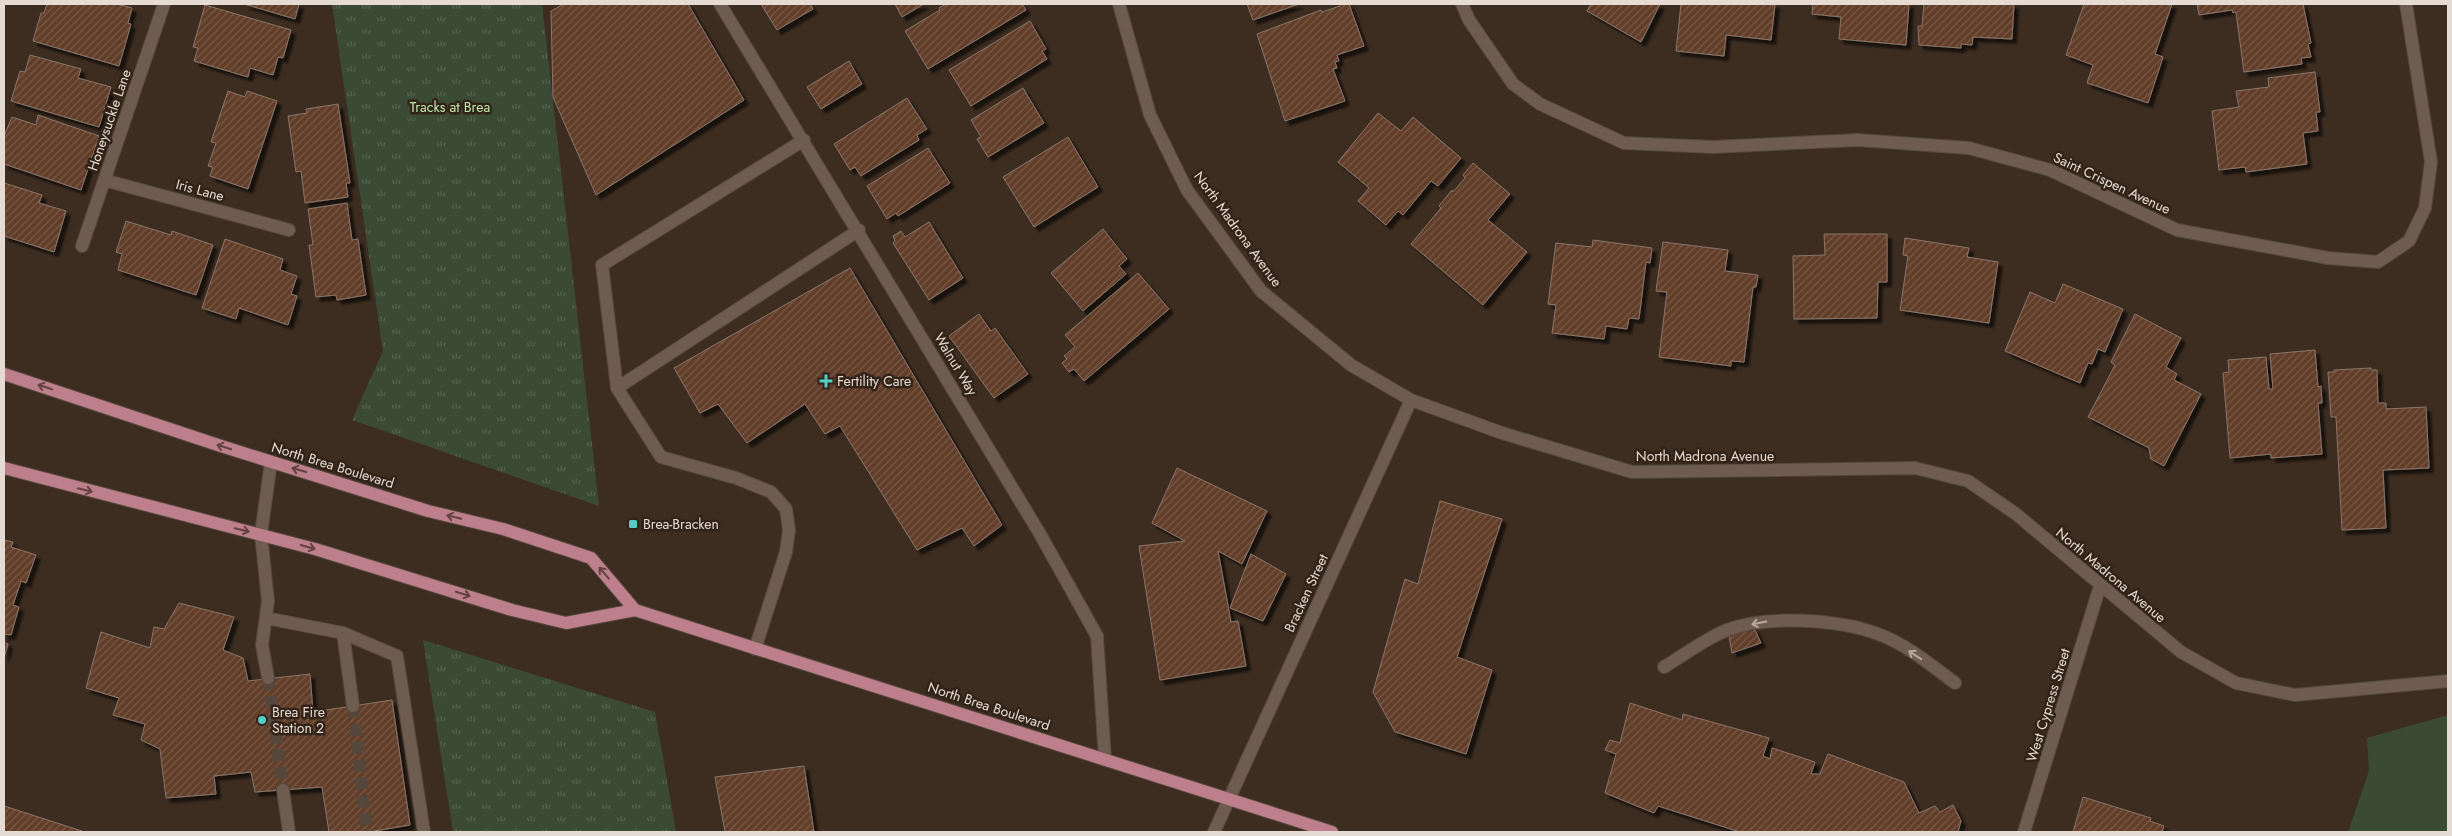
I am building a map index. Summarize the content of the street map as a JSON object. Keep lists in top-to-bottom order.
{
  "streets": {
    "main road": ["North Brea Boulevard"],
    "street": [
      "Honeysuckle Lane",
      "Saint Crispen Avenue",
      "Iris Lane",
      "North Madrona Avenue",
      "Walnut Way",
      "Bracken Street",
      "West Cypress Street"
    ]
  },
  "crossings": [
    ["Honeysuckle Lane", "Iris Lane"],
    ["North Madrona Avenue", "Bracken Street"],
    ["North Madrona Avenue", "West Cypress Street"],
    ["Walnut Way", "North Brea Boulevard"],
    ["North Brea Boulevard", "Bracken Street"]
  ],
  "parks": ["Tracks at Brea"],
  "places": {
    "health": ["Fertility Care"],
    "transit": ["Brea-Bracken"],
    "other": ["Brea Fire Station 2"]
  }
}
